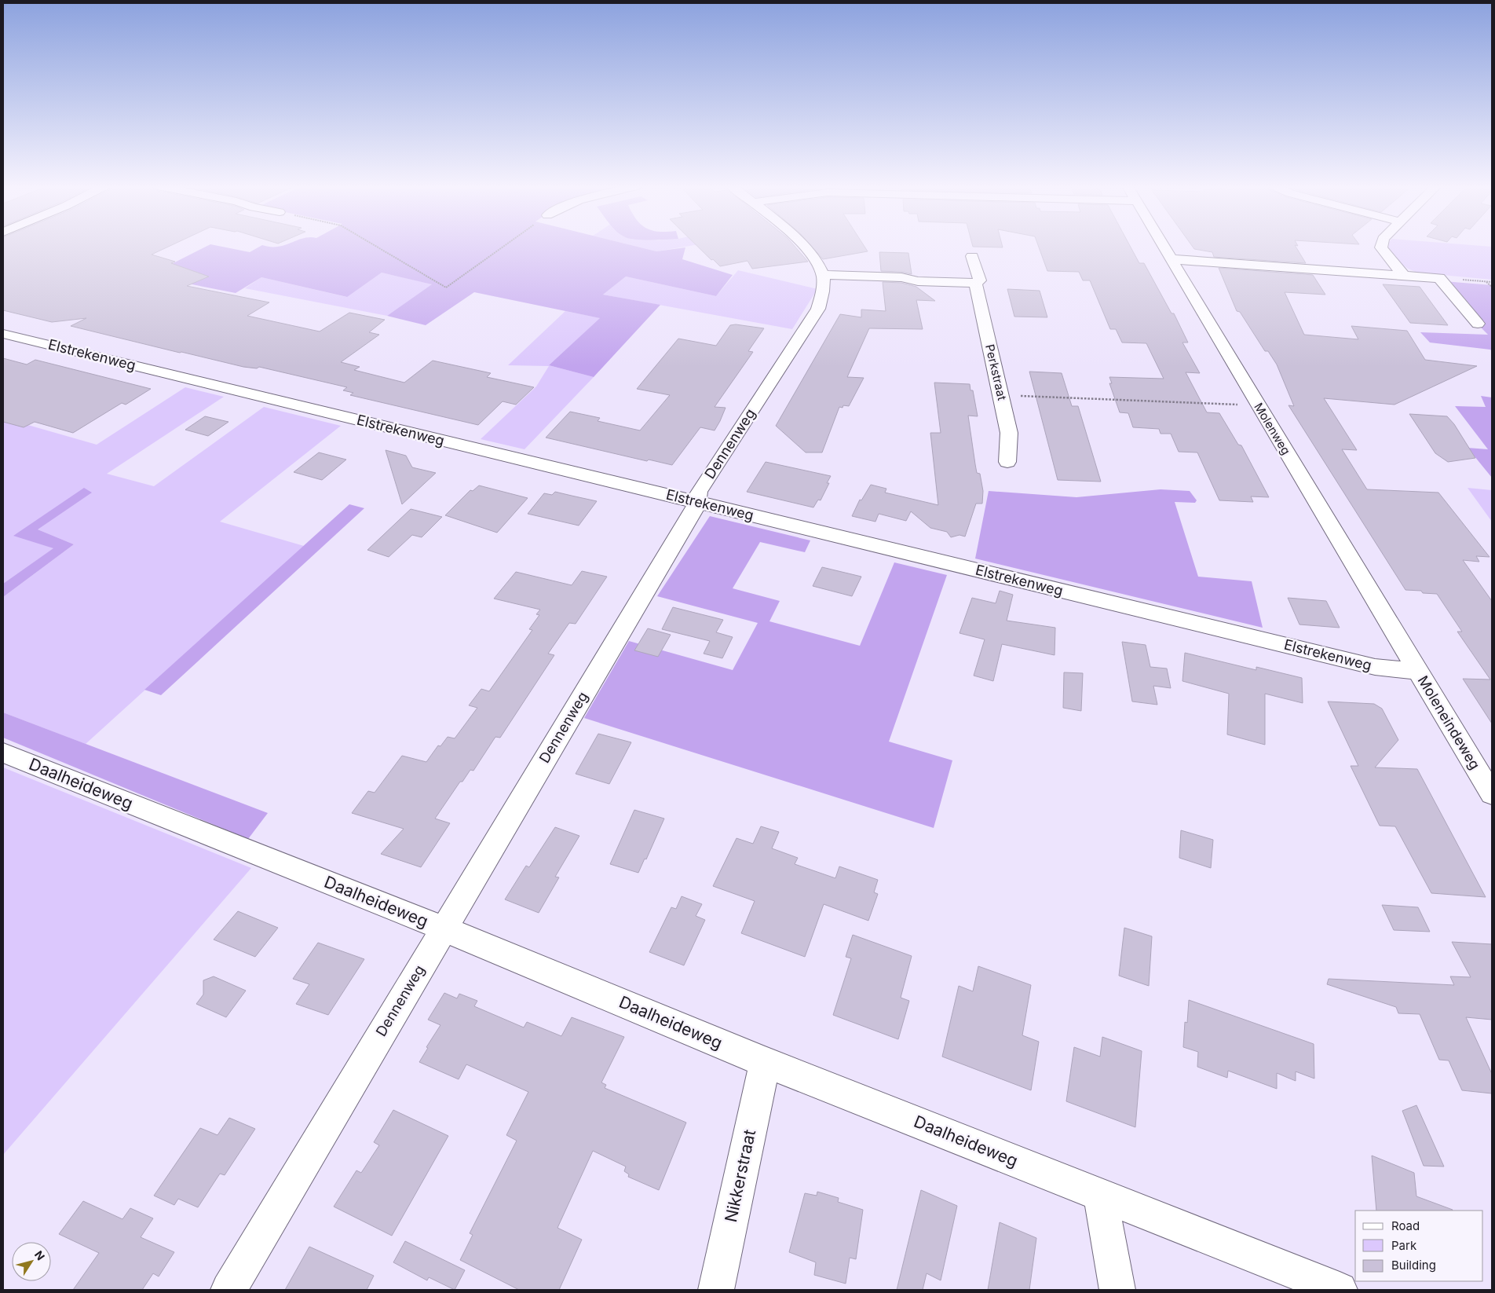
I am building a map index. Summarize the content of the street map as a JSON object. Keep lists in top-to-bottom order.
{
  "streets": {
    "street": [
      "Elstrekenweg",
      "Perkstraat",
      "Molenweg",
      "Dennenweg",
      "Moleneindeweg",
      "Daalheideweg",
      "Nikkerstraat"
    ]
  },
  "crossings": [
    ["Elstrekenweg", "Molenweg"],
    ["Elstrekenweg", "Dennenweg"],
    ["Elstrekenweg", "Moleneindeweg"],
    ["Molenweg", "Moleneindeweg"],
    ["Dennenweg", "Daalheideweg"],
    ["Daalheideweg", "Nikkerstraat"]
  ],
  "legend": ["Road", "Park", "Building"],
  "north": "top right"
}
